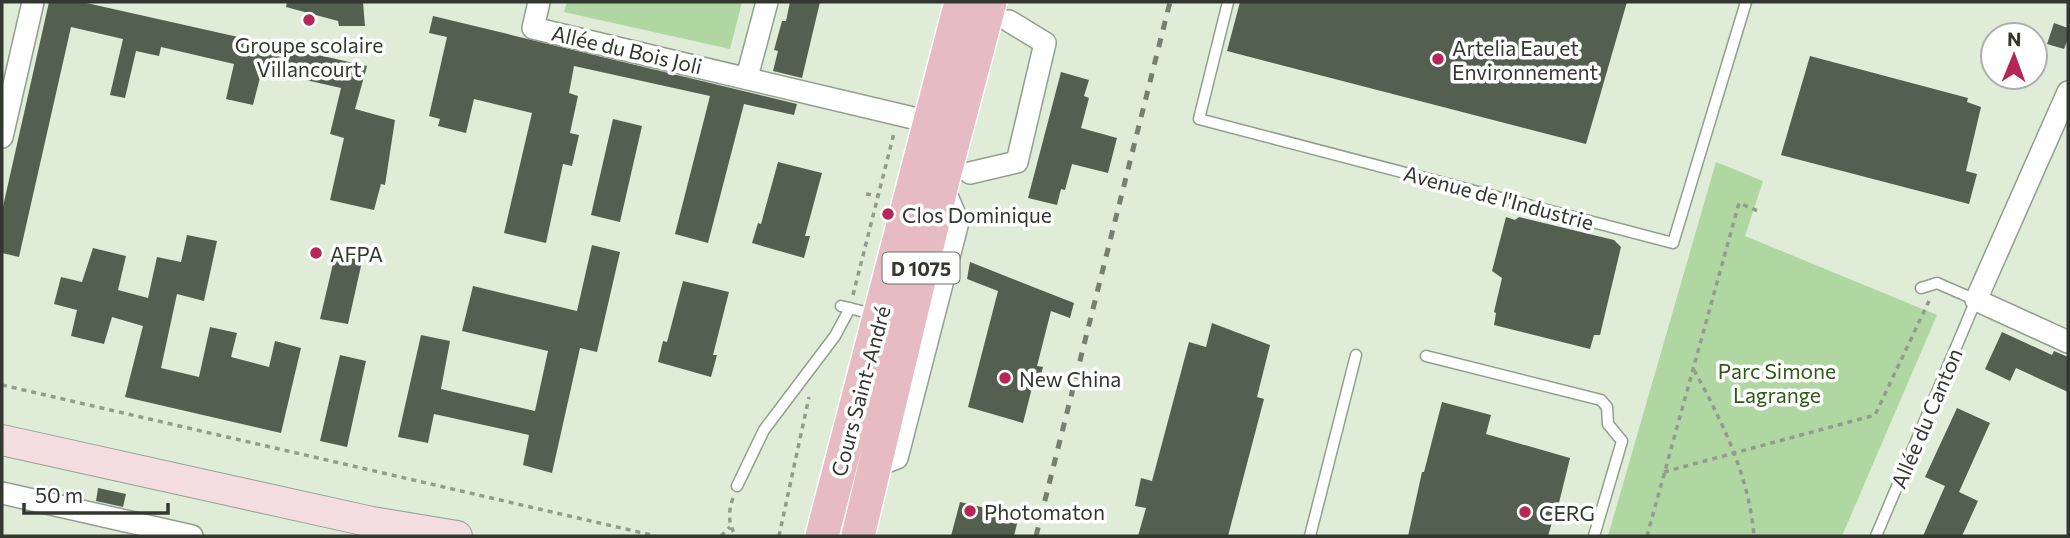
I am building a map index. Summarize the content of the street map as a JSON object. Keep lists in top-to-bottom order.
{
  "streets": {
    "main road": ["D 1075", "Cours Saint-André"],
    "street": ["Allée du Bois Joli"],
    "lane": ["Avenue de l'Industrie", "Allée du Canton"]
  },
  "crossings": [
    ["Allée du Bois Joli", "Cours Saint-André"]
  ],
  "parks": ["Parc Simone Lagrange"],
  "places": [
    "Groupe scolaire Villancourt",
    "Artelia Eau et Environnement",
    "Clos Dominique",
    "AFPA",
    "New China",
    "Photomaton",
    "CERG"
  ],
  "scale_bar": "50 m",
  "north": "top"
}
